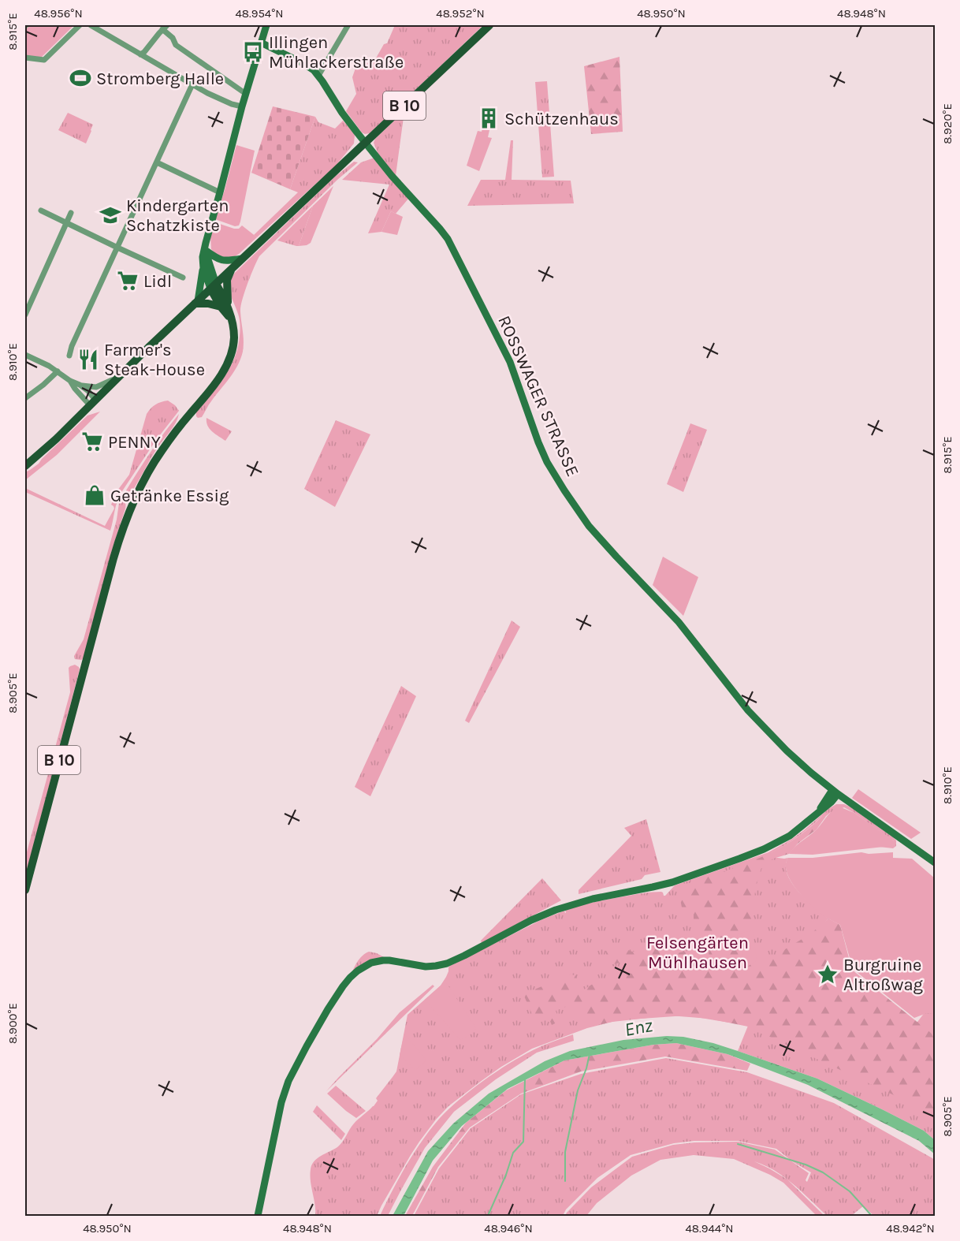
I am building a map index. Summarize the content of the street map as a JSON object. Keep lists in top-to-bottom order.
{
  "streets": {
    "main road": ["B 10"],
    "street": ["ROSSWAGER STRASSE"]
  },
  "crossings": [
    ["B 10", "ROSSWAGER STRASSE"]
  ],
  "water": ["Enz"],
  "parks": ["Felsengärten Mühlhausen"],
  "places": {
    "bus stop": ["Illingen Mühlackerstraße"],
    "sports": ["Stromberg Halle"],
    "building": ["Schützenhaus"],
    "school or university": ["Kindergarten Schatzkiste"],
    "supermarket": ["Lidl", "PENNY"],
    "restaurant": ["Farmer's Steak-House"],
    "shop": ["Getränke Essig"],
    "place": ["Burgruine Altroßwag"]
  },
  "coordinates": [
    "48.956°N",
    "48.954°N",
    "48.952°N",
    "48.950°N",
    "48.948°N",
    "8.915°E",
    "8.920°E",
    "8.910°E",
    "8.905°E",
    "8.900°E",
    "48.946°N",
    "48.944°N",
    "48.942°N"
  ]
}
